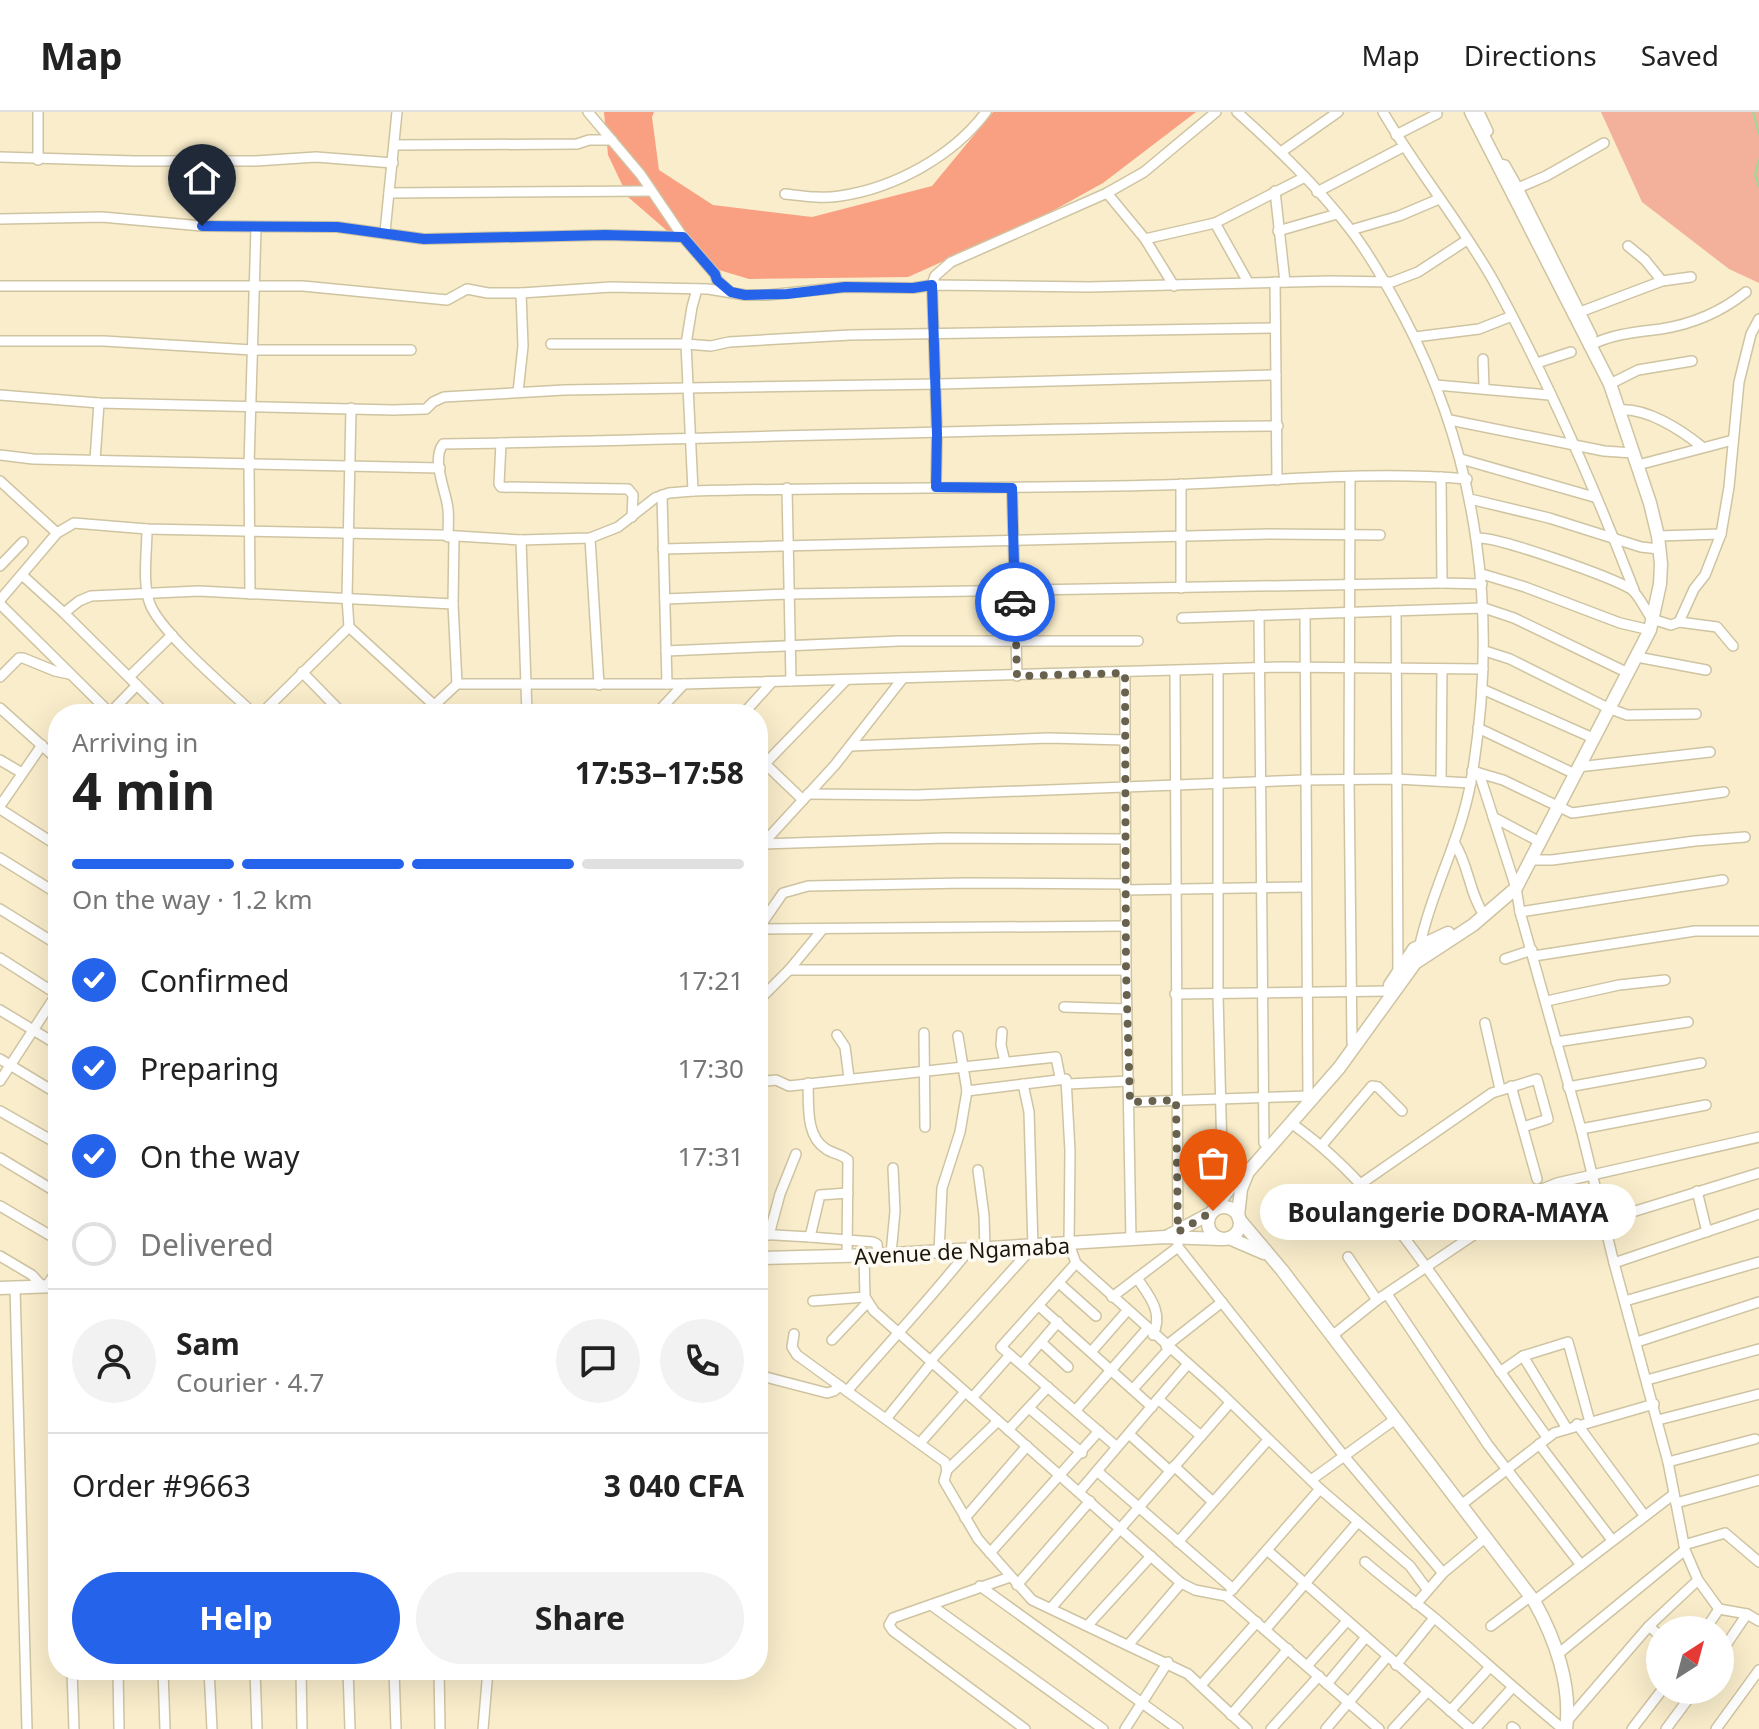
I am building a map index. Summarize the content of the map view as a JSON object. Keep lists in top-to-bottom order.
{
  "streets": {
    "main road": ["Avenue de Ngamaba"]
  },
  "places": ["Boulangerie DORA-MAYA"],
  "north": "top right",
  "page": {
    "header": "Map",
    "nav": ["Map", "Directions", "Saved"],
    "heading": ["4 min", "Arriving in", "17:53–17:58"],
    "panel": [
      "Sam",
      "Courier · 4.7",
      "Order #9663",
      "3 040 CFA"
    ],
    "bar": "On the way · 1.2 km",
    "list": [
      ["Confirmed", "17:21"],
      ["Preparing", "17:30"],
      ["On the way", "17:31"],
      "Delivered"
    ],
    "bubble": "Boulangerie DORA-MAYA",
    "buttons": ["Help", "Share"]
  }
}
